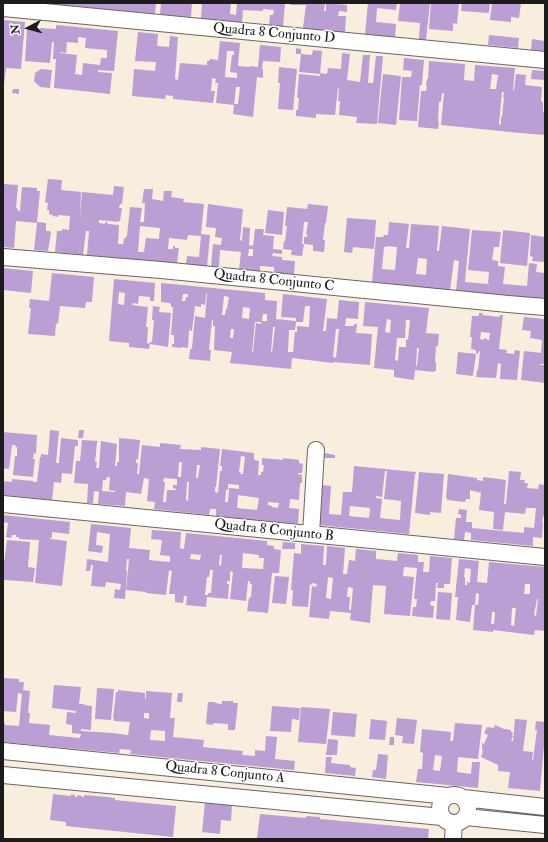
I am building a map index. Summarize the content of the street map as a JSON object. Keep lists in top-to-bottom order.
{
  "streets": {
    "street": [
      "Quadra 8 Conjunto D",
      "Quadra 8 Conjunto C",
      "Quadra 8 Conjunto B",
      "Quadra 8 Conjunto A"
    ]
  },
  "north": "left"
}
